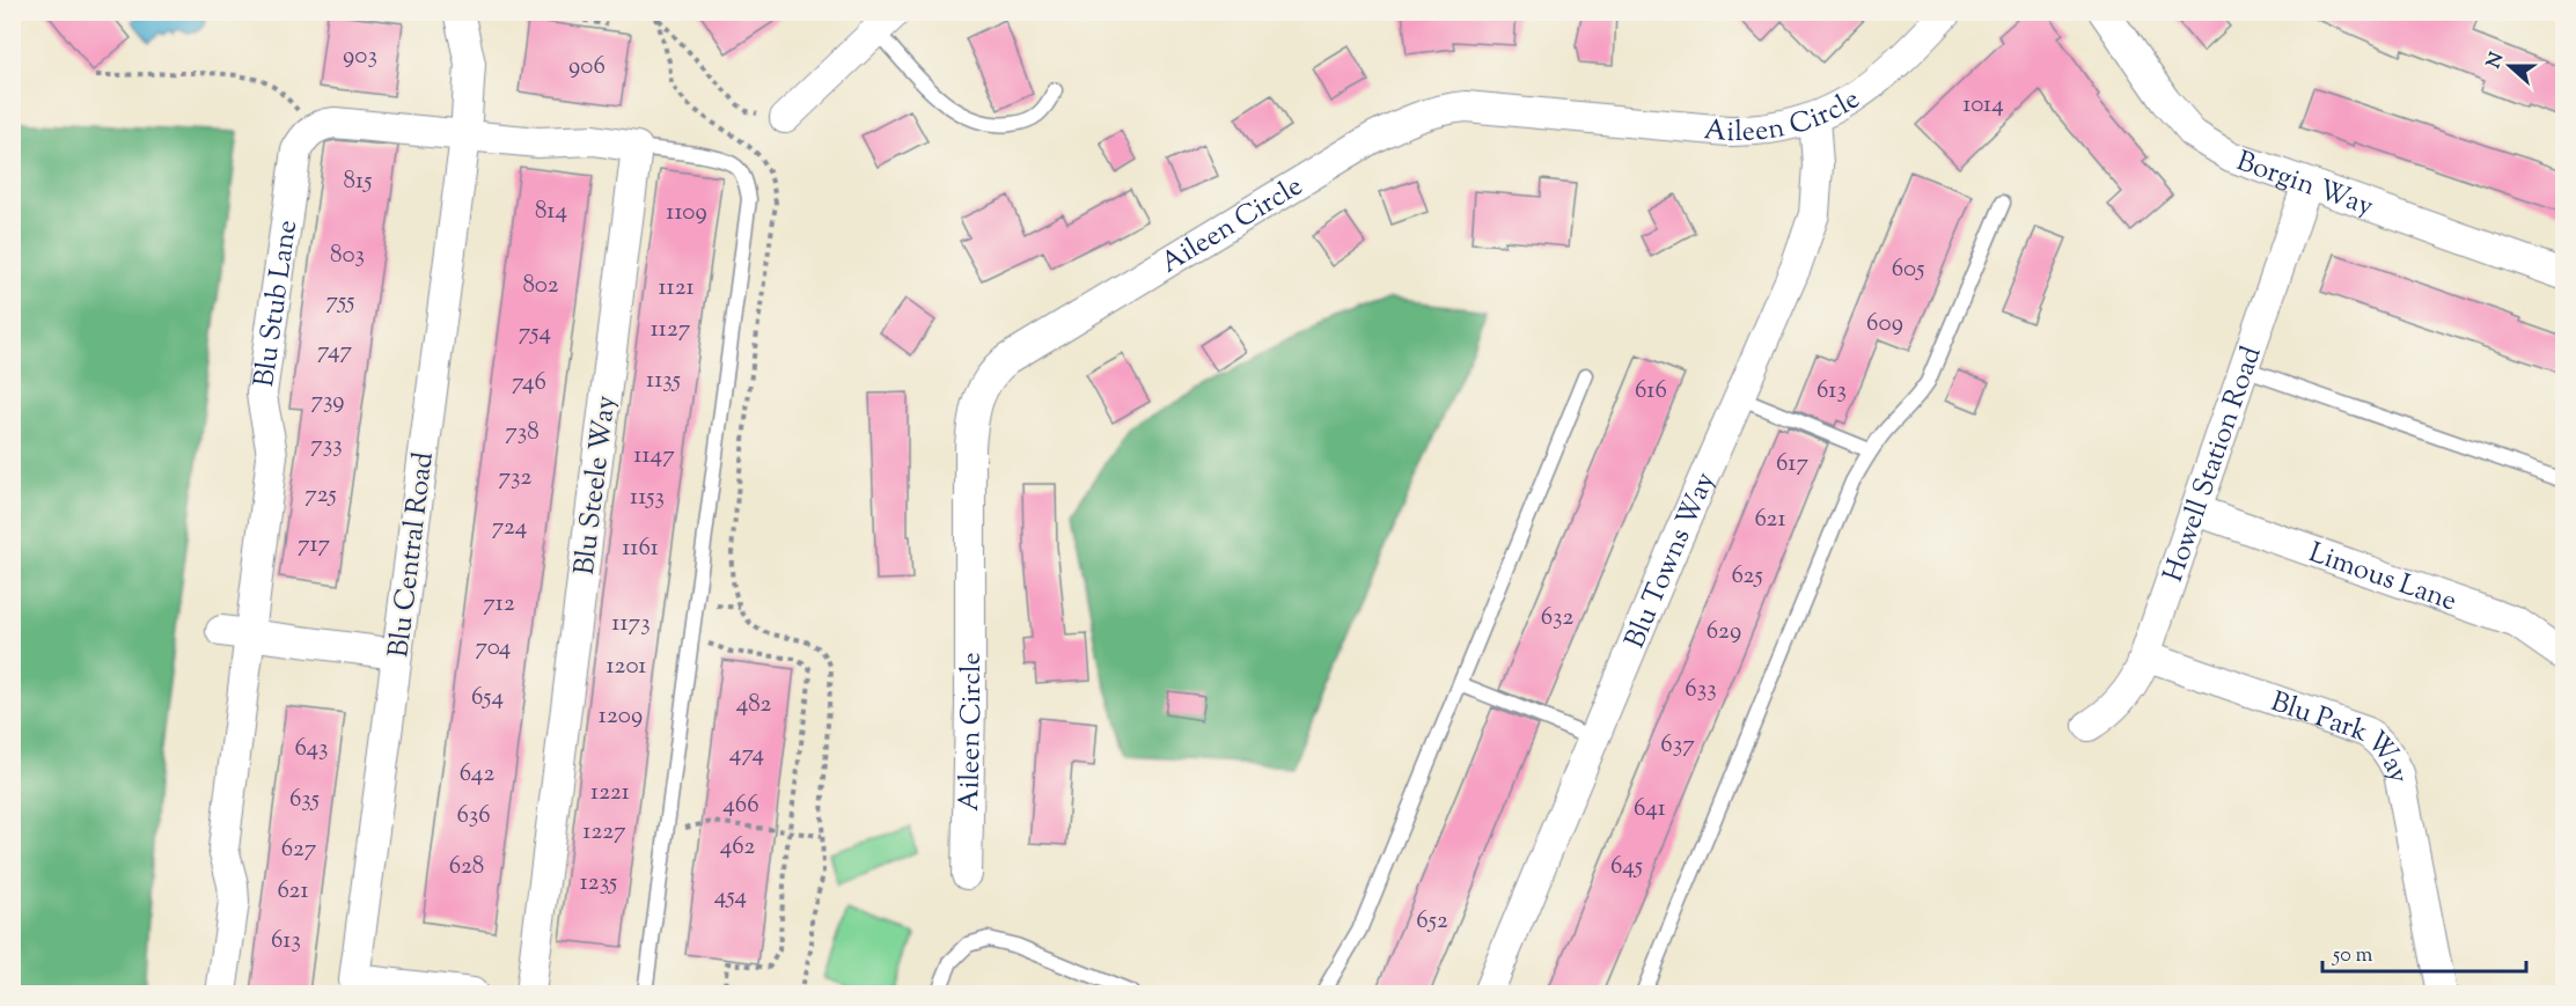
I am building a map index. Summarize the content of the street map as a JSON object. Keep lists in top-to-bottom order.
{
  "streets": {
    "street": [
      "Aileen Circle",
      "Borgin Way",
      "Blu Stub Lane",
      "Howell Station Road",
      "Blu Steele Way",
      "Blu Central Road",
      "Blu Towns Way",
      "Limous Lane",
      "Blu Park Way"
    ]
  },
  "crossings": [
    ["Aileen Circle", "Blu Towns Way"],
    ["Borgin Way", "Howell Station Road"],
    ["Howell Station Road", "Limous Lane"],
    ["Howell Station Road", "Blu Park Way"]
  ],
  "house_numbers": [
    "903",
    "906",
    "1014",
    "815",
    "814",
    "1109",
    "803",
    "605",
    "802",
    "1121",
    "755",
    "609",
    "1127",
    "754",
    "747",
    "1135",
    "746",
    "616",
    "613",
    "739",
    "738",
    "733",
    "1147",
    "617",
    "732",
    "725",
    "1153",
    "621",
    "724",
    "717",
    "1161",
    "625",
    "712",
    "632",
    "1173",
    "629",
    "704",
    "1201",
    "633",
    "654",
    "482",
    "1209",
    "637",
    "643",
    "474",
    "642",
    "1221",
    "635",
    "466",
    "641",
    "636",
    "1227",
    "462",
    "627",
    "628",
    "645",
    "1235",
    "621",
    "454",
    "652",
    "613"
  ],
  "scale_bar": "50 m",
  "north": "left"
}
